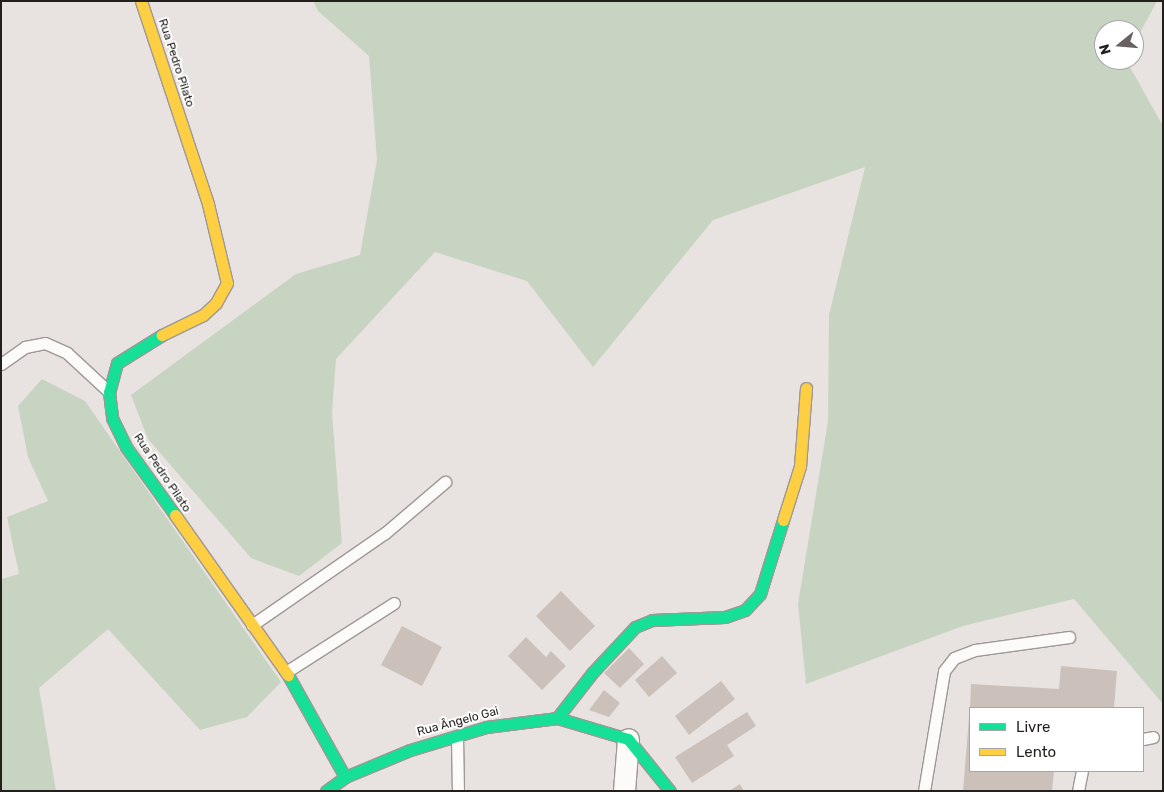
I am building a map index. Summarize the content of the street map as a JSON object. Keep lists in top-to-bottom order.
{
  "streets": {
    "street": ["Rua Pedro Pilato", "Rua Ângelo Gai"]
  },
  "crossings": [
    ["Rua Pedro Pilato", "Rua Ângelo Gai"]
  ],
  "legend": ["Livre", "Lento"],
  "north": "left"
}
